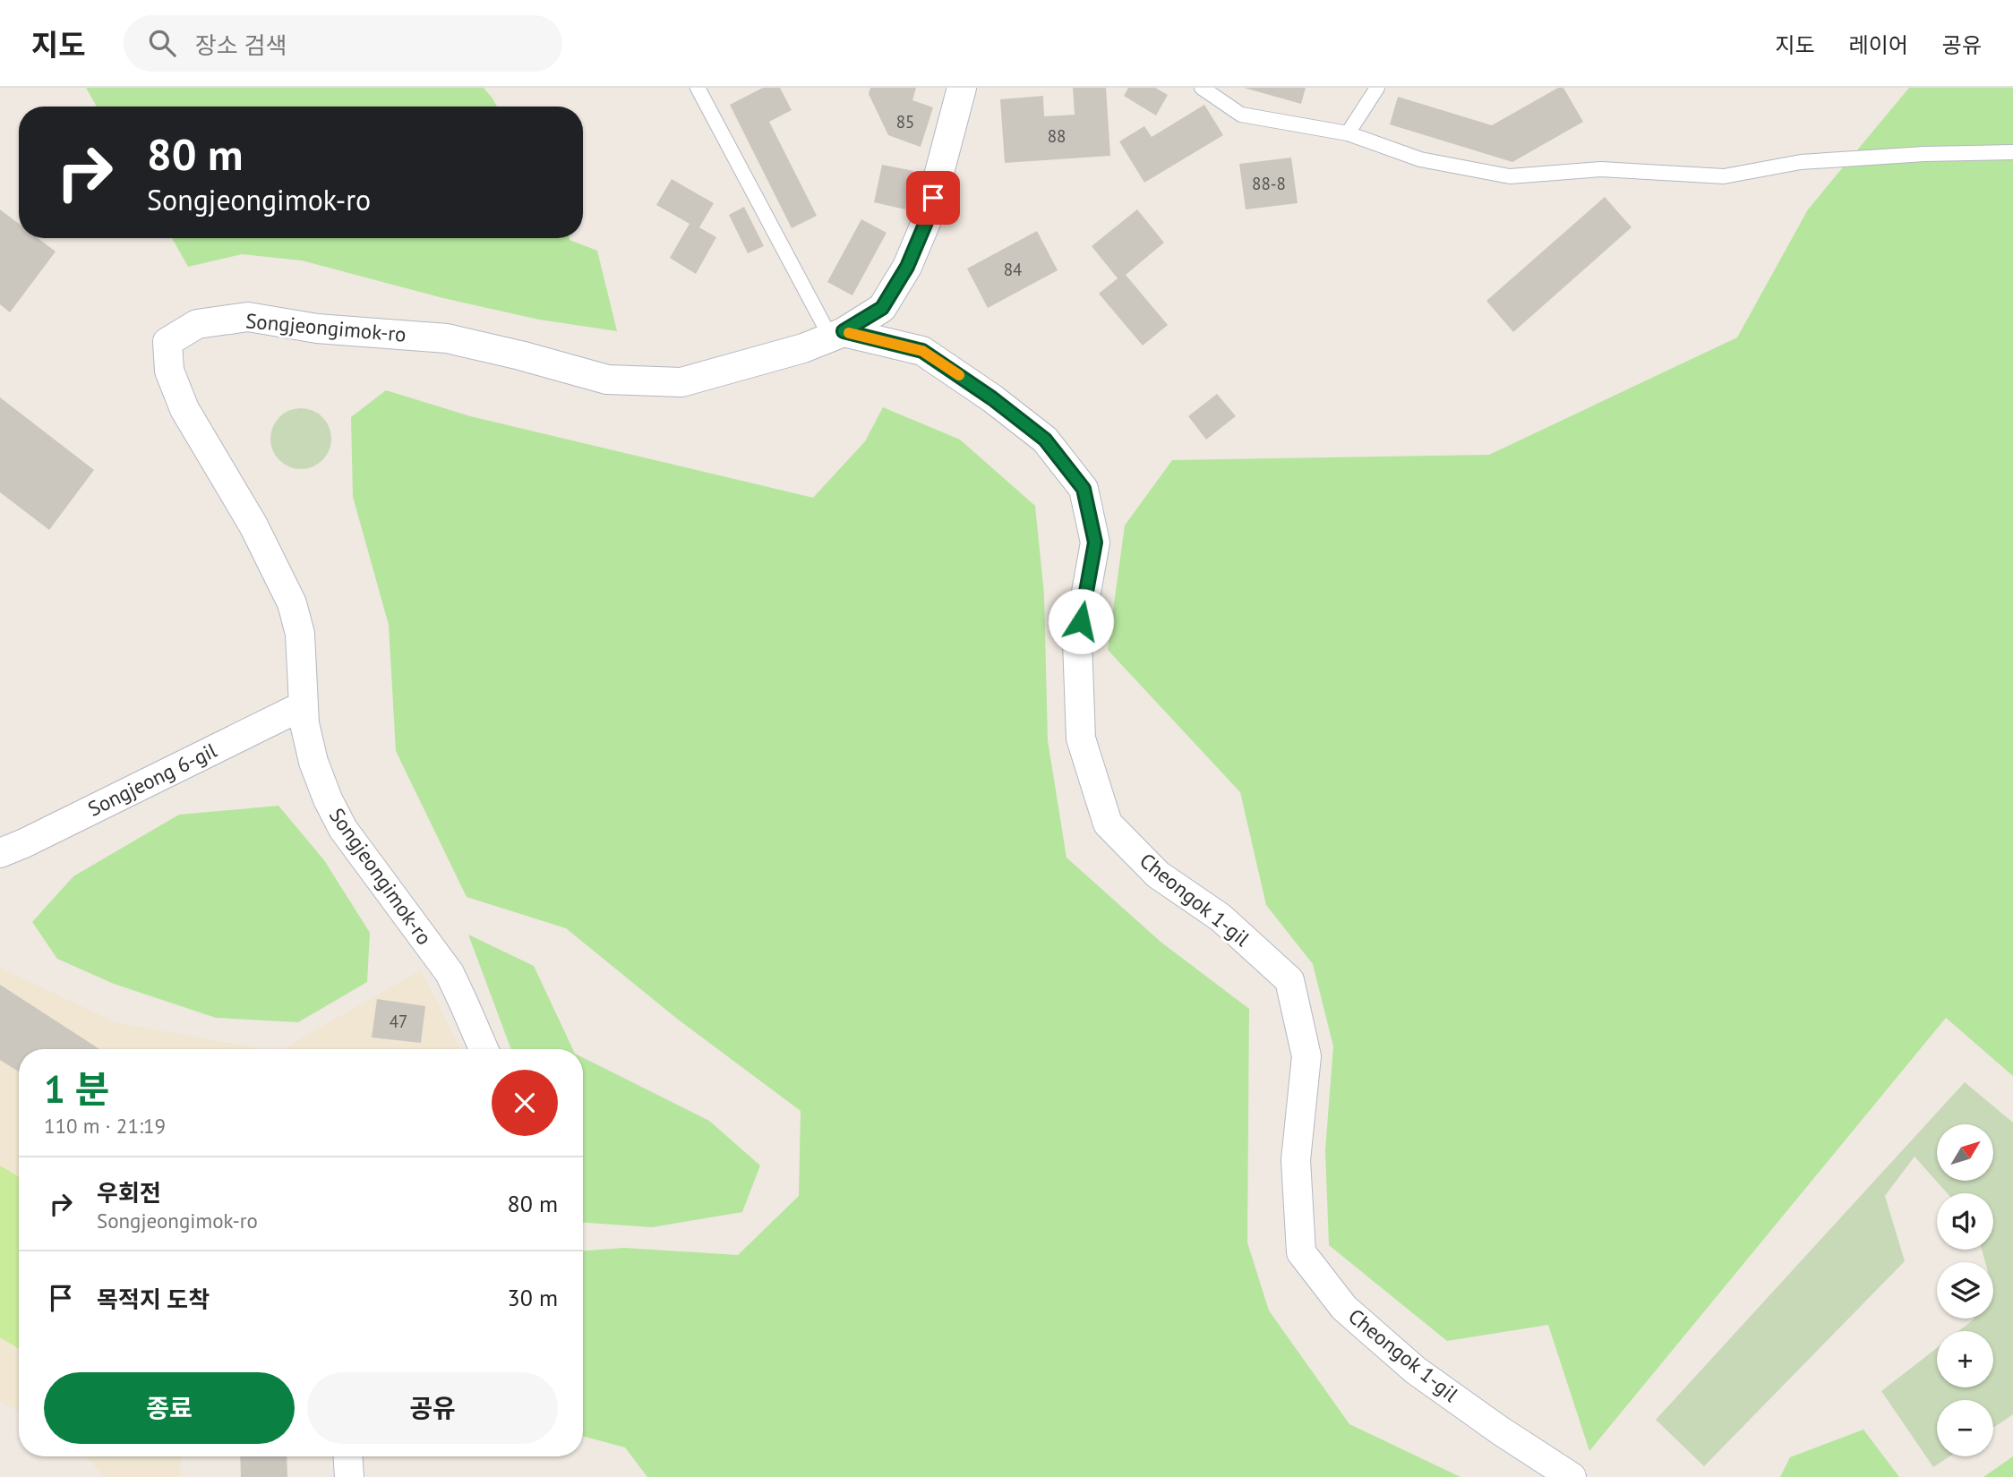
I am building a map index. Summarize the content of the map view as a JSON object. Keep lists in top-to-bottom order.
{
  "streets": {
    "street": ["Songjeongimok-ro", "Songjeong 6-gil", "Cheongok 1-gil"]
  },
  "crossings": [
    ["Songjeongimok-ro", "Songjeong 6-gil"],
    ["Songjeongimok-ro", "Cheongok 1-gil"]
  ],
  "house_numbers": [
    "85",
    "88",
    "88-8",
    "84",
    "47"
  ],
  "north": "top right",
  "page": {
    "header": "지도",
    "search": "장소 검색",
    "nav": ["지도", "레이어", "공유"],
    "turn": ["80 m", "Songjeongimok-ro"],
    "heading": ["1 분", "110 m · 21:19"],
    "map_buttons": ["+", "−"],
    "list": [
      {
        "name": "우회전",
        "note": "Songjeongimok-ro",
        "value": "80 m"
      },
      {
        "name": "목적지 도착",
        "value": "30 m"
      }
    ],
    "buttons": ["종료", "공유"]
  }
}
